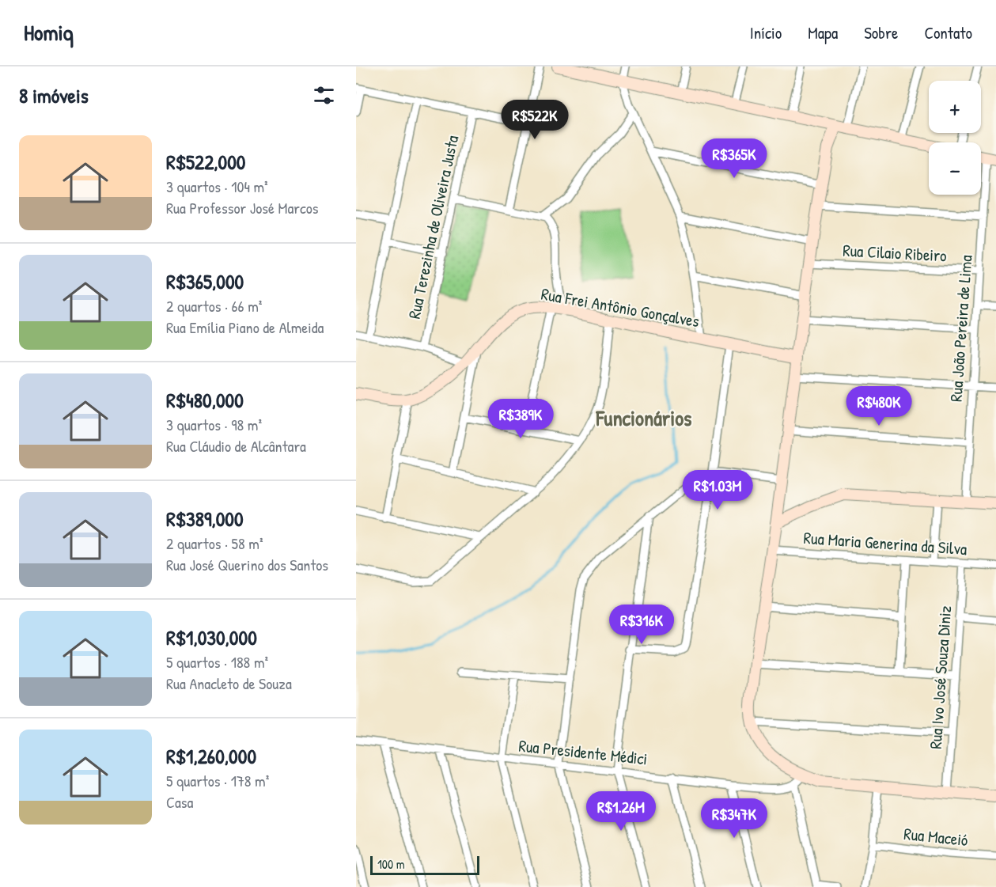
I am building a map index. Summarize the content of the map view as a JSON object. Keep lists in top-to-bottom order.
{
  "streets": {
    "street": [
      "Rua Terezinha de Oliveira Justa",
      "Rua Cilaio Ribeiro",
      "Rua Frei Antônio Gonçalves",
      "Rua João Pereira de Lima",
      "Rua Maria Generina da Silva",
      "Rua Ivo José Souza Diniz",
      "Rua Presidente Médici",
      "Rua Maceió"
    ]
  },
  "crossings": [
    ["Rua Cilaio Ribeiro", "Rua João Pereira de Lima"],
    ["Rua Maria Generina da Silva", "Rua Ivo José Souza Diniz"]
  ],
  "districts": ["Funcionários"],
  "scale_bar": "100 m",
  "page": {
    "header": "Homiq",
    "nav": [
      "Início",
      "Mapa",
      "Sobre",
      "Contato"
    ],
    "heading": "8 imóveis",
    "map_buttons": ["+", "−"],
    "price": [
      "R$522K",
      "R$365K",
      "R$480K",
      "R$389K",
      "R$1.03M",
      "R$316K",
      "R$1.26M",
      "R$347K"
    ],
    "list": [
      {
        "name": "R$522,000",
        "note": "3 quartos · 104 m² · Rua Professor José Marcos"
      },
      {
        "name": "R$365,000",
        "note": "2 quartos · 66 m² · Rua Emília Piano de Almeida"
      },
      {
        "name": "R$480,000",
        "note": "3 quartos · 98 m² · Rua Cláudio de Alcântara"
      },
      {
        "name": "R$389,000",
        "note": "2 quartos · 58 m² · Rua José Querino dos Santos"
      },
      {
        "name": "R$1,030,000",
        "note": "5 quartos · 188 m² · Rua Anacleto de Souza"
      },
      {
        "name": "R$1,260,000",
        "note": "5 quartos · 178 m² · Casa"
      }
    ],
    "scale": "100 m"
  }
}
